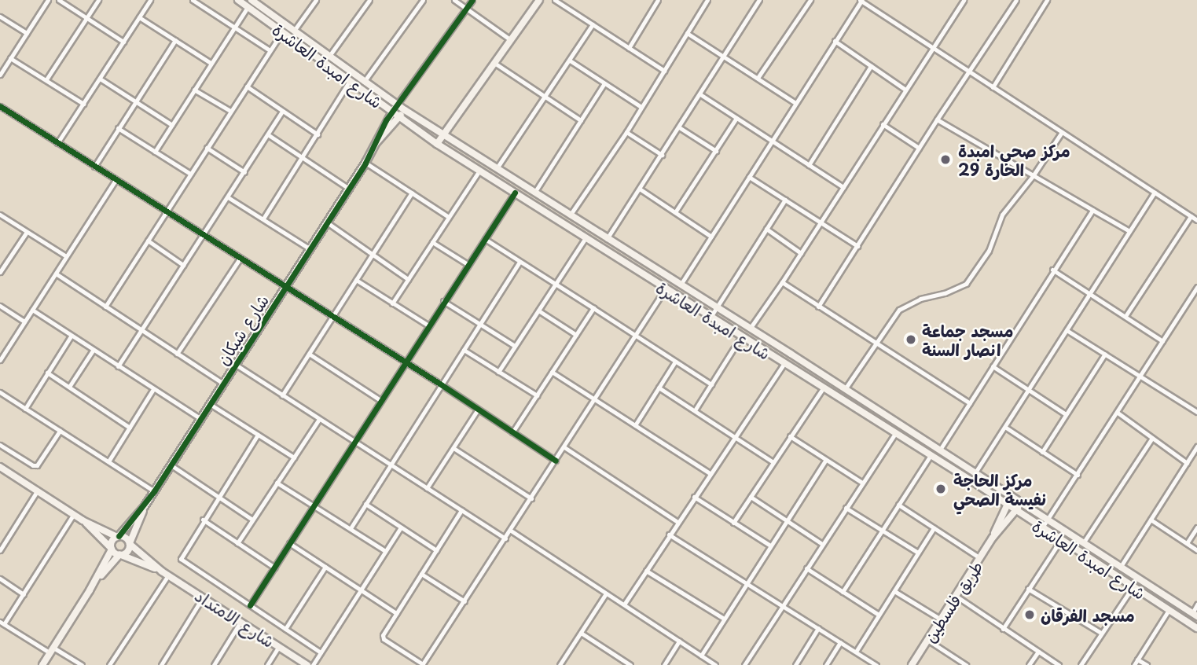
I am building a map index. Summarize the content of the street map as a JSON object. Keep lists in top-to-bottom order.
{
  "streets": {
    "main road": [
      "شارع امبدة العاشرة",
      "شارع شيكان",
      "طريق فلسطين",
      "شارع الامتداد"
    ]
  },
  "crossings": [
    ["شارع امبدة العاشرة", "شارع شيكان"],
    ["شارع امبدة العاشرة", "طريق فلسطين"],
    ["شارع شيكان", "شارع الامتداد"]
  ],
  "places": [
    "مركز صحي امبدة الحارة 29",
    "مسجد جماعة انصار السنة",
    "مركز الحاجة نفيسة الصحي",
    "مسجد الفرقان"
  ]
}
